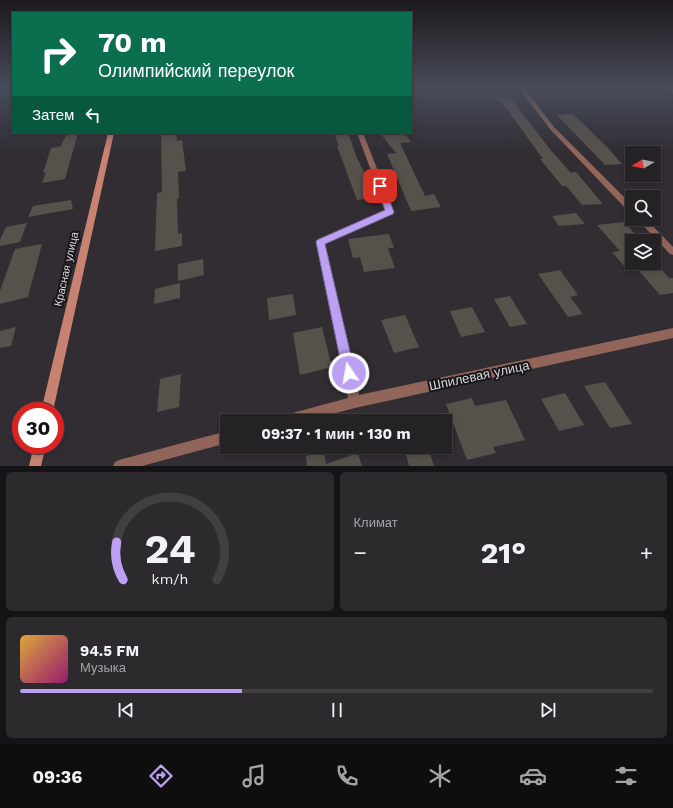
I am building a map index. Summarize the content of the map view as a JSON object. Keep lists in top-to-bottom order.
{
  "streets": {
    "main road": ["Красная улица"],
    "street": ["Шпилевая улица"]
  },
  "north": "left",
  "page": {
    "turn": ["70 m", "Олимпийский переулок"],
    "then": "Затем",
    "limit": "30",
    "trip": "09:37 · 1 мин · 130 m",
    "tile": "Климат",
    "heat": ["−", "21°", "+"],
    "song": ["94.5 FM", "Музыка"],
    "tabs": "09:36",
    "gauge": ["24", "km/h"]
  }
}
